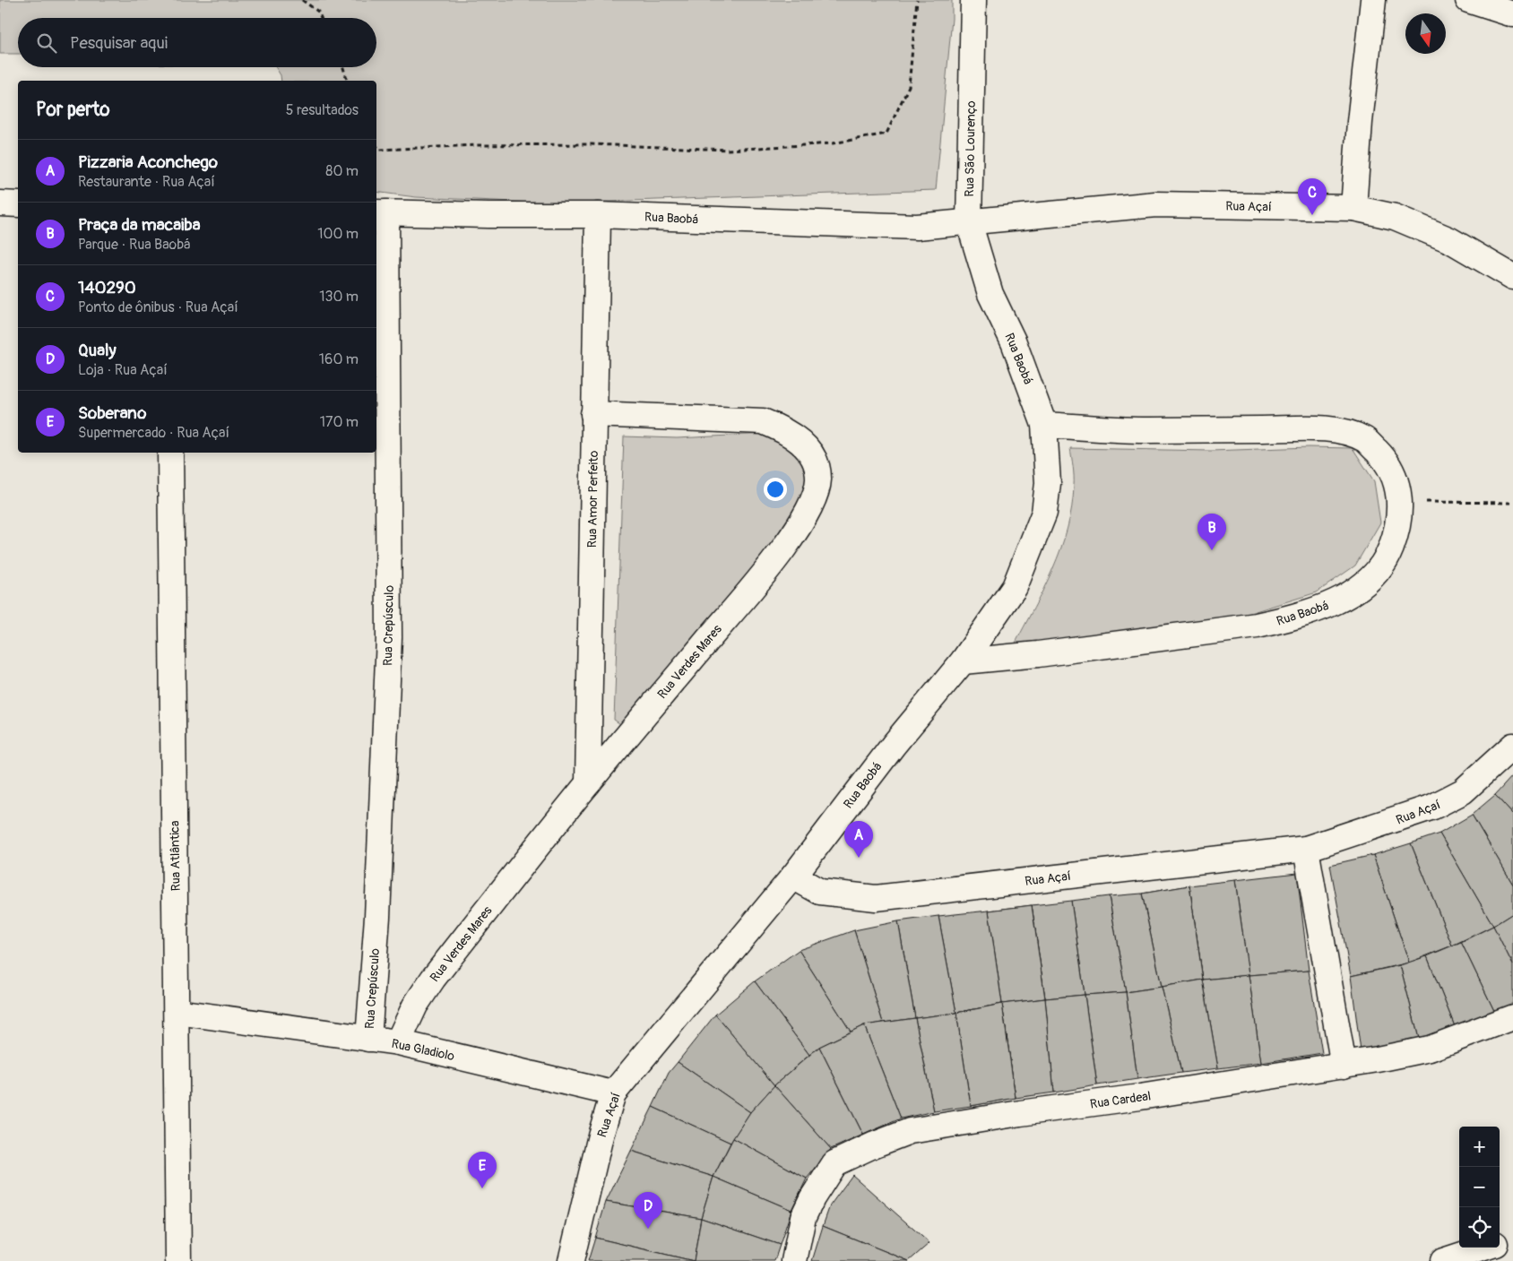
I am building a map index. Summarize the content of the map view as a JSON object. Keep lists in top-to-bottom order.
{
  "streets": {
    "street": [
      "Rua São Lourenço",
      "Rua Açaí",
      "Rua Baobá",
      "Rua Amor Perfeito",
      "Rua Crepúsculo",
      "Rua Verdes Mares",
      "Rua Atlântica",
      "Rua Gladiolo",
      "Rua Cardeal"
    ]
  },
  "crossings": [
    ["Rua São Lourenço", "Rua Açaí"],
    ["Rua São Lourenço", "Rua Baobá"],
    ["Rua Açaí", "Rua Baobá"],
    ["Rua Açaí", "Rua Gladiolo"],
    ["Rua Baobá", "Rua Amor Perfeito"],
    ["Rua Baobá", "Rua Crepúsculo"],
    ["Rua Amor Perfeito", "Rua Verdes Mares"],
    ["Rua Crepúsculo", "Rua Gladiolo"],
    ["Rua Verdes Mares", "Rua Gladiolo"],
    ["Rua Atlântica", "Rua Gladiolo"]
  ],
  "north": "bottom",
  "page": {
    "search": "Pesquisar aqui",
    "heading": ["Por perto", "5 resultados"],
    "list": [
      {
        "mark": "A",
        "name": "Pizzaria Aconchego",
        "note": "Restaurante · Rua Açaí",
        "value": "80 m"
      },
      {
        "mark": "B",
        "name": "Praça da macaiba",
        "note": "Parque · Rua Baobá",
        "value": "100 m"
      },
      {
        "mark": "C",
        "name": "140290",
        "note": "Ponto de ônibus · Rua Açaí",
        "value": "130 m"
      },
      {
        "mark": "D",
        "name": "Qualy",
        "note": "Loja · Rua Açaí",
        "value": "160 m"
      },
      {
        "mark": "E",
        "name": "Soberano",
        "note": "Supermercado · Rua Açaí",
        "value": "170 m"
      }
    ],
    "pins": [
      "C",
      "B",
      "A",
      "E",
      "D"
    ],
    "map_buttons": ["+", "−"]
  }
}
